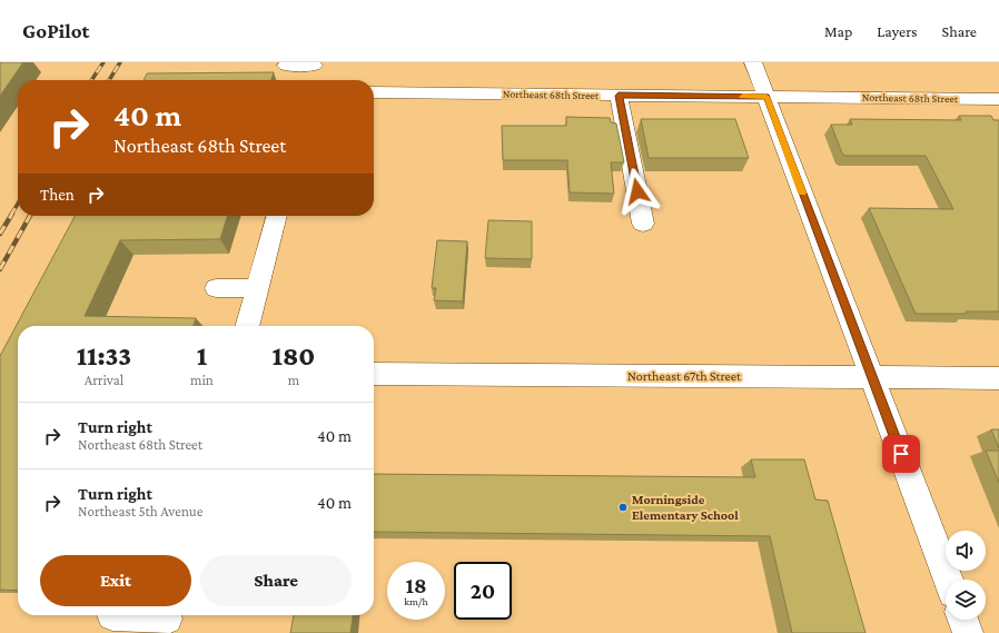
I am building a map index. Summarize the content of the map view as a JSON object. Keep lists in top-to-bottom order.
{
  "streets": {
    "street": ["Northeast 68th Street", "Northeast 67th Street"]
  },
  "places": ["Morningside Elementary School"],
  "page": {
    "header": "GoPilot",
    "nav": ["Map", "Layers", "Share"],
    "turn": ["40 m", "Northeast 68th Street"],
    "then": "Then",
    "eta": [
      "11:33",
      "Arrival",
      "1",
      "min",
      "180",
      "m"
    ],
    "list": [
      {
        "name": "Turn right",
        "note": "Northeast 68th Street",
        "value": "40 m"
      },
      {
        "name": "Turn right",
        "note": "Northeast 5th Avenue",
        "value": "40 m"
      }
    ],
    "buttons": ["Exit", "Share"],
    "speed": "18 km/h",
    "limit": "20"
  }
}
